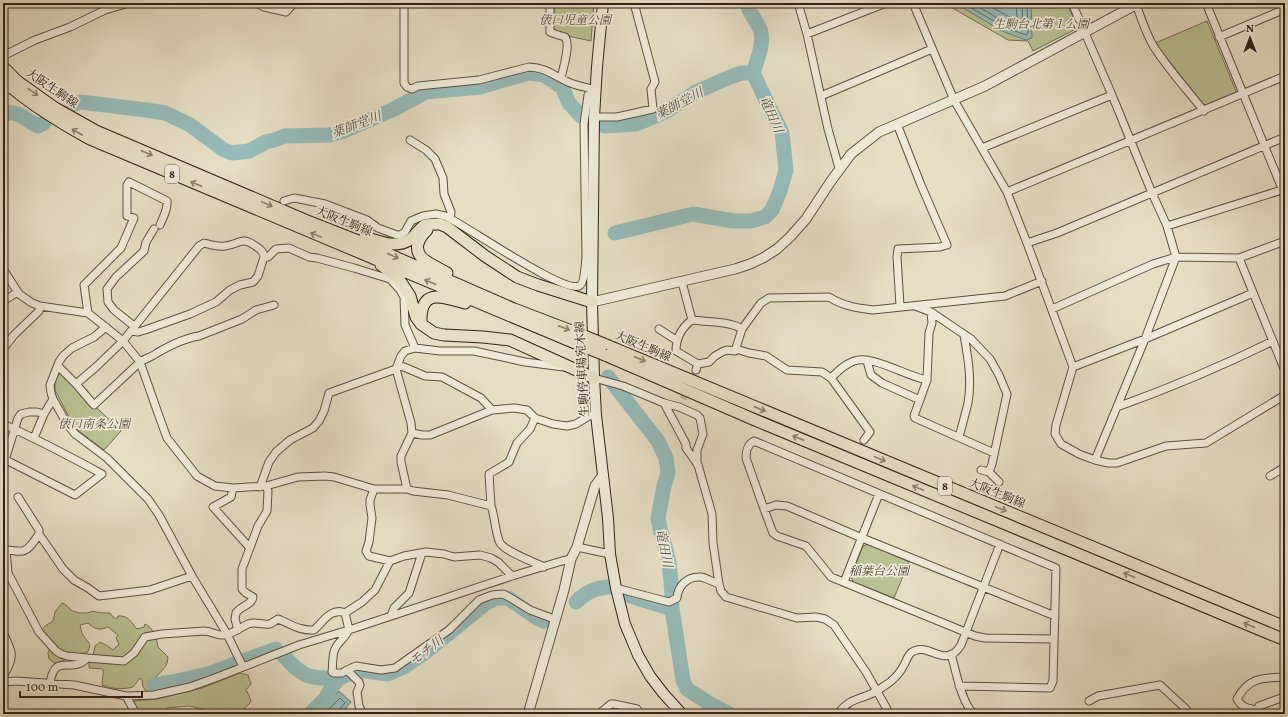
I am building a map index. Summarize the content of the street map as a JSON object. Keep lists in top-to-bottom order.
{
  "streets": {
    "main road": ["大阪生駒線", "8", "生駒停車場宛木線"]
  },
  "water": ["薬師堂川", "竜田川", "モチ川"],
  "parks": [
    "俵口児童公園",
    "生駒台北第１公園",
    "俵口南条公園",
    "稲葉台公園"
  ],
  "scale_bar": "100 m",
  "north": "top"
}
